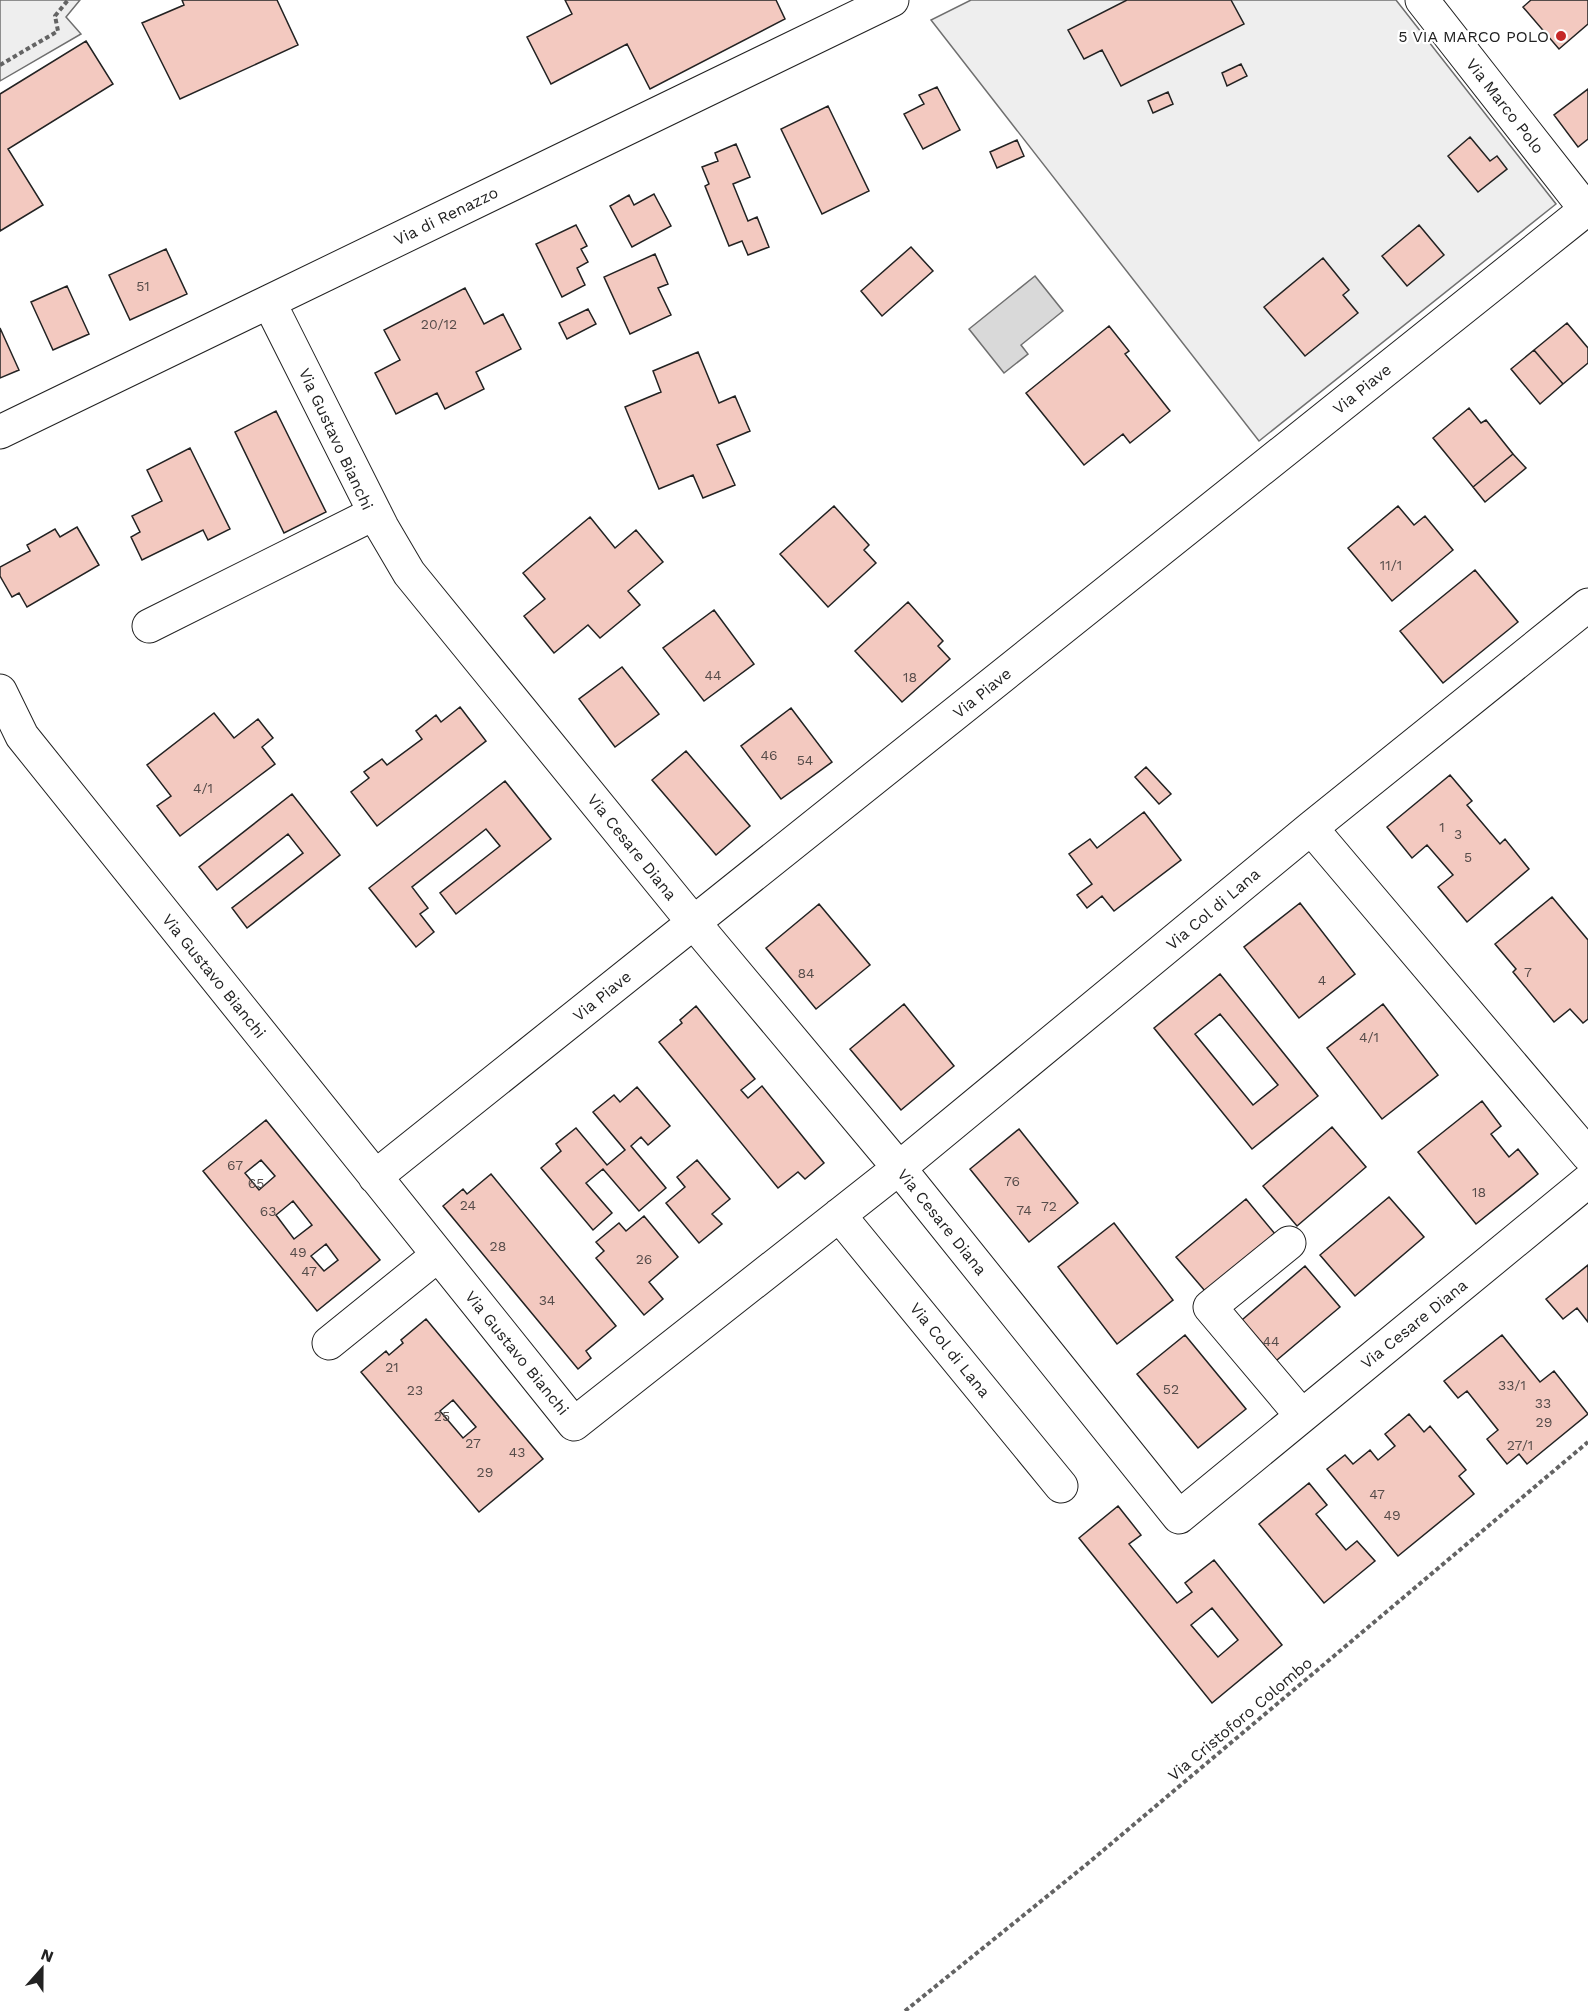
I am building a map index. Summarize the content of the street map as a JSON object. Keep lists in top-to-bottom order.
{
  "streets": {
    "street": [
      "Via Marco Polo",
      "Via di Renazzo",
      "Via Piave",
      "Via Gustavo Bianchi",
      "Via Cesare Diana",
      "Via Col di Lana"
    ],
    "path": ["Via Cristoforo Colombo"]
  },
  "crossings": [
    ["Via Marco Polo", "Via Piave"],
    ["Via di Renazzo", "Via Gustavo Bianchi"],
    ["Via Piave", "Via Gustavo Bianchi"],
    ["Via Piave", "Via Cesare Diana"],
    ["Via Gustavo Bianchi", "Via Cesare Diana"],
    ["Via Gustavo Bianchi", "Via Col di Lana"],
    ["Via Cesare Diana", "Via Col di Lana"]
  ],
  "places": ["5 VIA MARCO POLO"],
  "house_numbers": [
    "51",
    "20/12",
    "11/1",
    "44",
    "18",
    "46",
    "54",
    "4/1",
    "1",
    "3",
    "5",
    "7",
    "84",
    "4",
    "4/1",
    "67",
    "76",
    "65",
    "18",
    "24",
    "72",
    "74",
    "63",
    "28",
    "49",
    "26",
    "47",
    "34",
    "44",
    "21",
    "33/1",
    "52",
    "23",
    "33",
    "25",
    "29",
    "27",
    "27/1",
    "43",
    "29",
    "47",
    "49"
  ],
  "north": "top"
}
